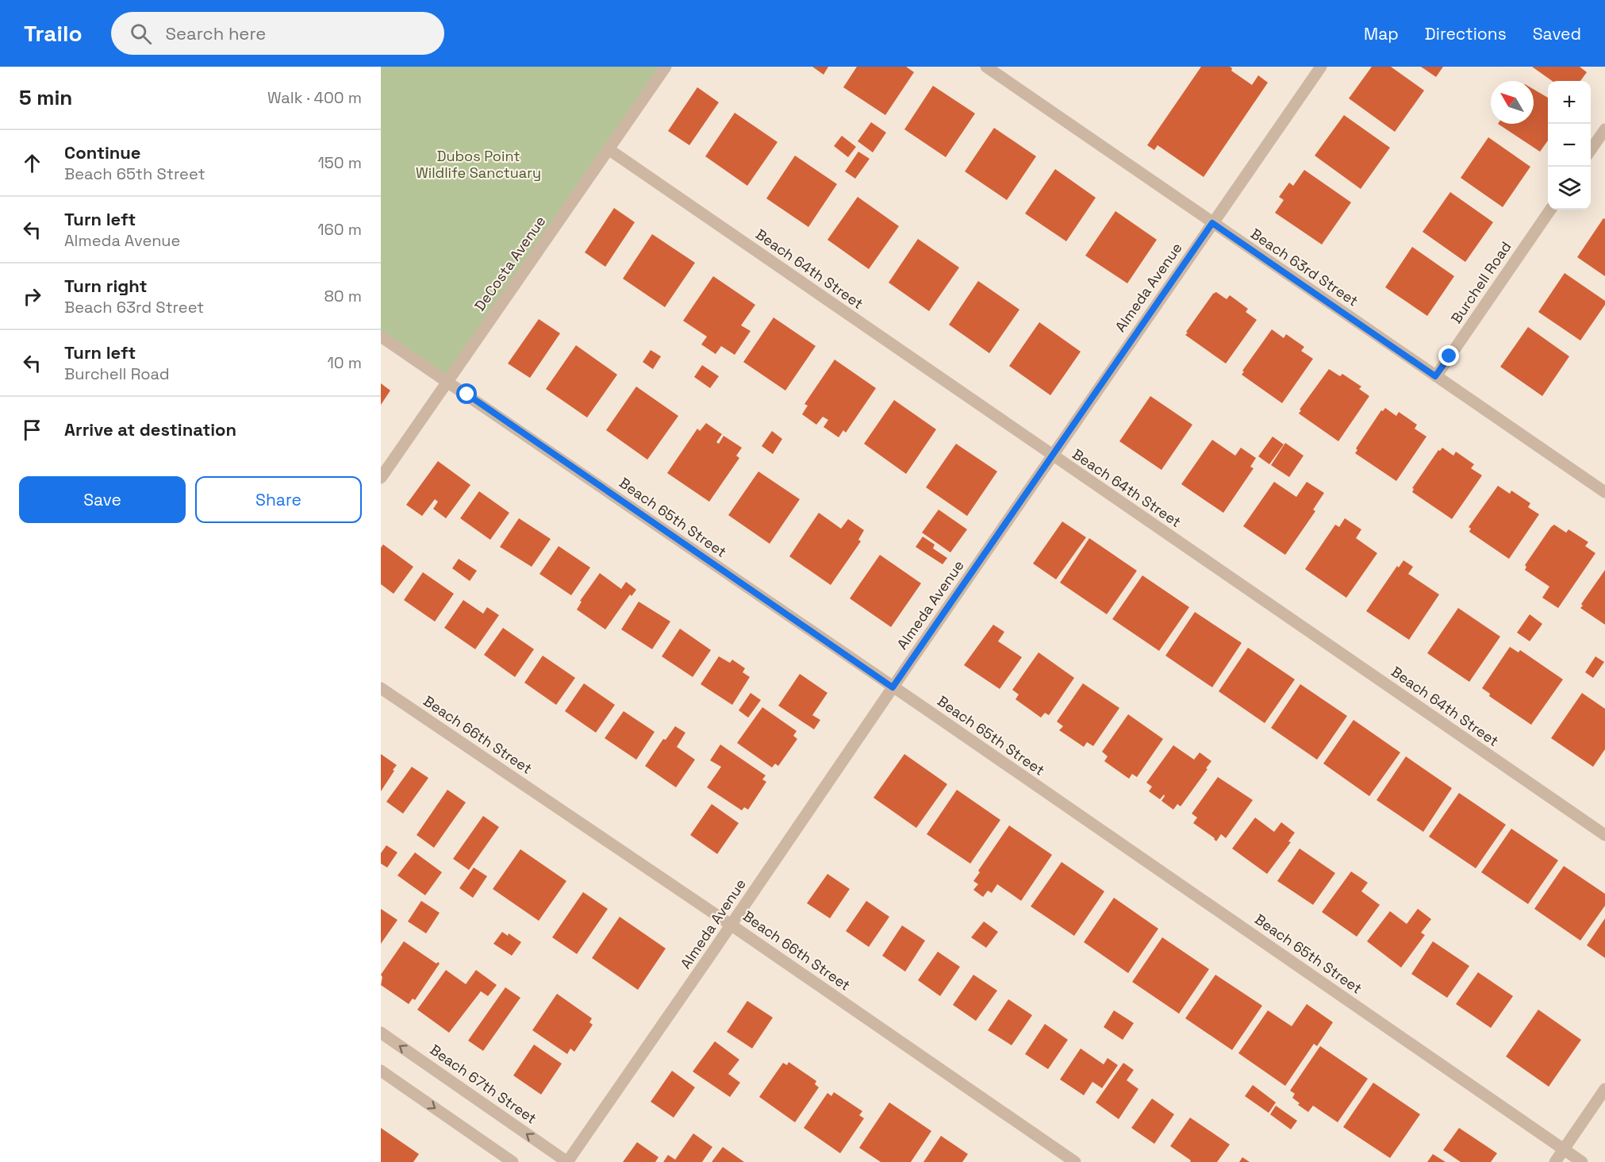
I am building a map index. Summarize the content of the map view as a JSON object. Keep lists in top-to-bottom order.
{
  "streets": {
    "street": [
      "DeCosta Avenue",
      "Beach 63rd Street",
      "Beach 64th Street",
      "Burchell Road",
      "Almeda Avenue",
      "Beach 65th Street",
      "Beach 66th Street",
      "Beach 67th Street"
    ]
  },
  "crossings": [
    ["DeCosta Avenue", "Beach 64th Street"],
    ["DeCosta Avenue", "Beach 65th Street"],
    ["Beach 63rd Street", "Burchell Road"],
    ["Beach 63rd Street", "Almeda Avenue"],
    ["Beach 64th Street", "Almeda Avenue"],
    ["Almeda Avenue", "Beach 65th Street"],
    ["Almeda Avenue", "Beach 66th Street"],
    ["Almeda Avenue", "Beach 67th Street"]
  ],
  "parks": ["Dubos Point Wildlife Sanctuary"],
  "north": "top left",
  "page": {
    "header": "Trailo",
    "search": "Search here",
    "nav": ["Map", "Directions", "Saved"],
    "heading": ["5 min", "Walk · 400 m"],
    "map_buttons": ["+", "−"],
    "list": [
      ["Continue", "Beach 65th Street", "150 m"],
      ["Turn left", "Almeda Avenue", "160 m"],
      ["Turn right", "Beach 63rd Street", "80 m"],
      ["Turn left", "Burchell Road", "10 m"],
      "Arrive at destination"
    ],
    "buttons": ["Save", "Share"]
  }
}
